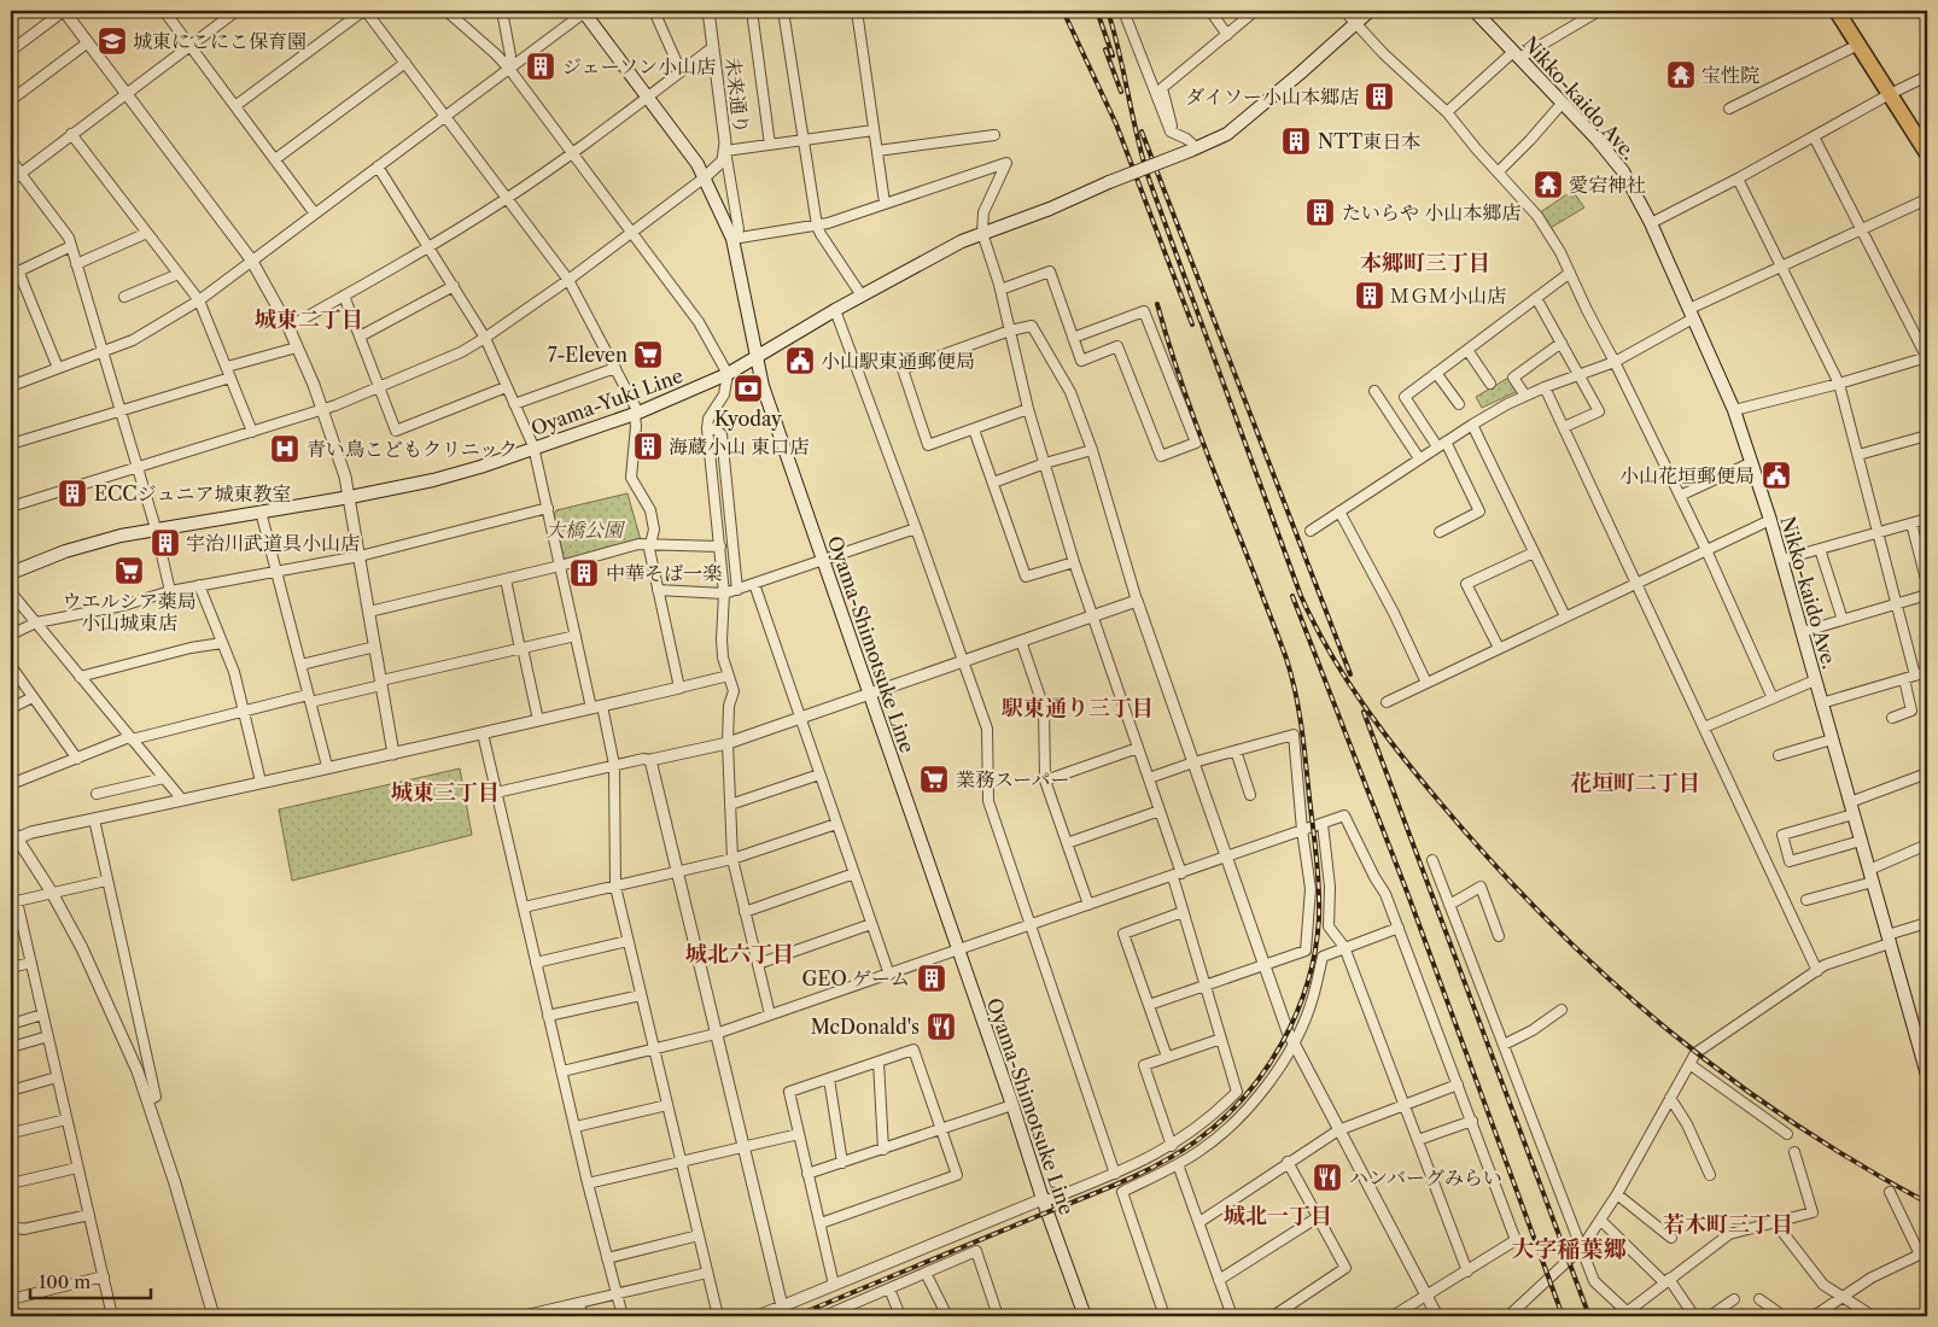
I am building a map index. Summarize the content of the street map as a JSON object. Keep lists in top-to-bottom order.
{
  "streets": {
    "main road": ["Nikko-kaido Ave.", "Oyama-Yuki Line", "Oyama-Shimotsuke Line"],
    "street": ["未来通り"]
  },
  "crossings": [
    ["未来通り", "Oyama-Shimotsuke Line"],
    ["Oyama-Yuki Line", "Oyama-Shimotsuke Line"]
  ],
  "districts": [
    "本郷町三丁目",
    "城東二丁目",
    "駅東通り三丁目",
    "花垣町二丁目",
    "城東三丁目",
    "城北六丁目",
    "城北一丁目",
    "若木町三丁目",
    "大字稲葉郷"
  ],
  "parks": ["大橋公園"],
  "places": {
    "school or university": ["城東にこにこ保育園"],
    "building": [
      "ジェーソン小山店",
      "ダイソー小山本郷店",
      "NTT東日本",
      "たいらや 小山本郷店",
      "ＭＧＭ小山店",
      "海蔵小山 東口店",
      "ECCジュニア城東教室",
      "宇治川武道具小山店",
      "中華そば一楽",
      "GEO ゲーム"
    ],
    "temple": ["宝性院", "愛宕神社"],
    "supermarket": ["7-Eleven", "ウエルシア薬局 小山城東店", "業務スーパー"],
    "public building": ["小山駅東通郵便局", "小山花垣郵便局"],
    "bank": ["Kyoday"],
    "hospital": ["青い鳥こどもクリニック"],
    "restaurant": ["McDonald's", "ハンバーグみらい"]
  },
  "scale_bar": "100 m"
}
